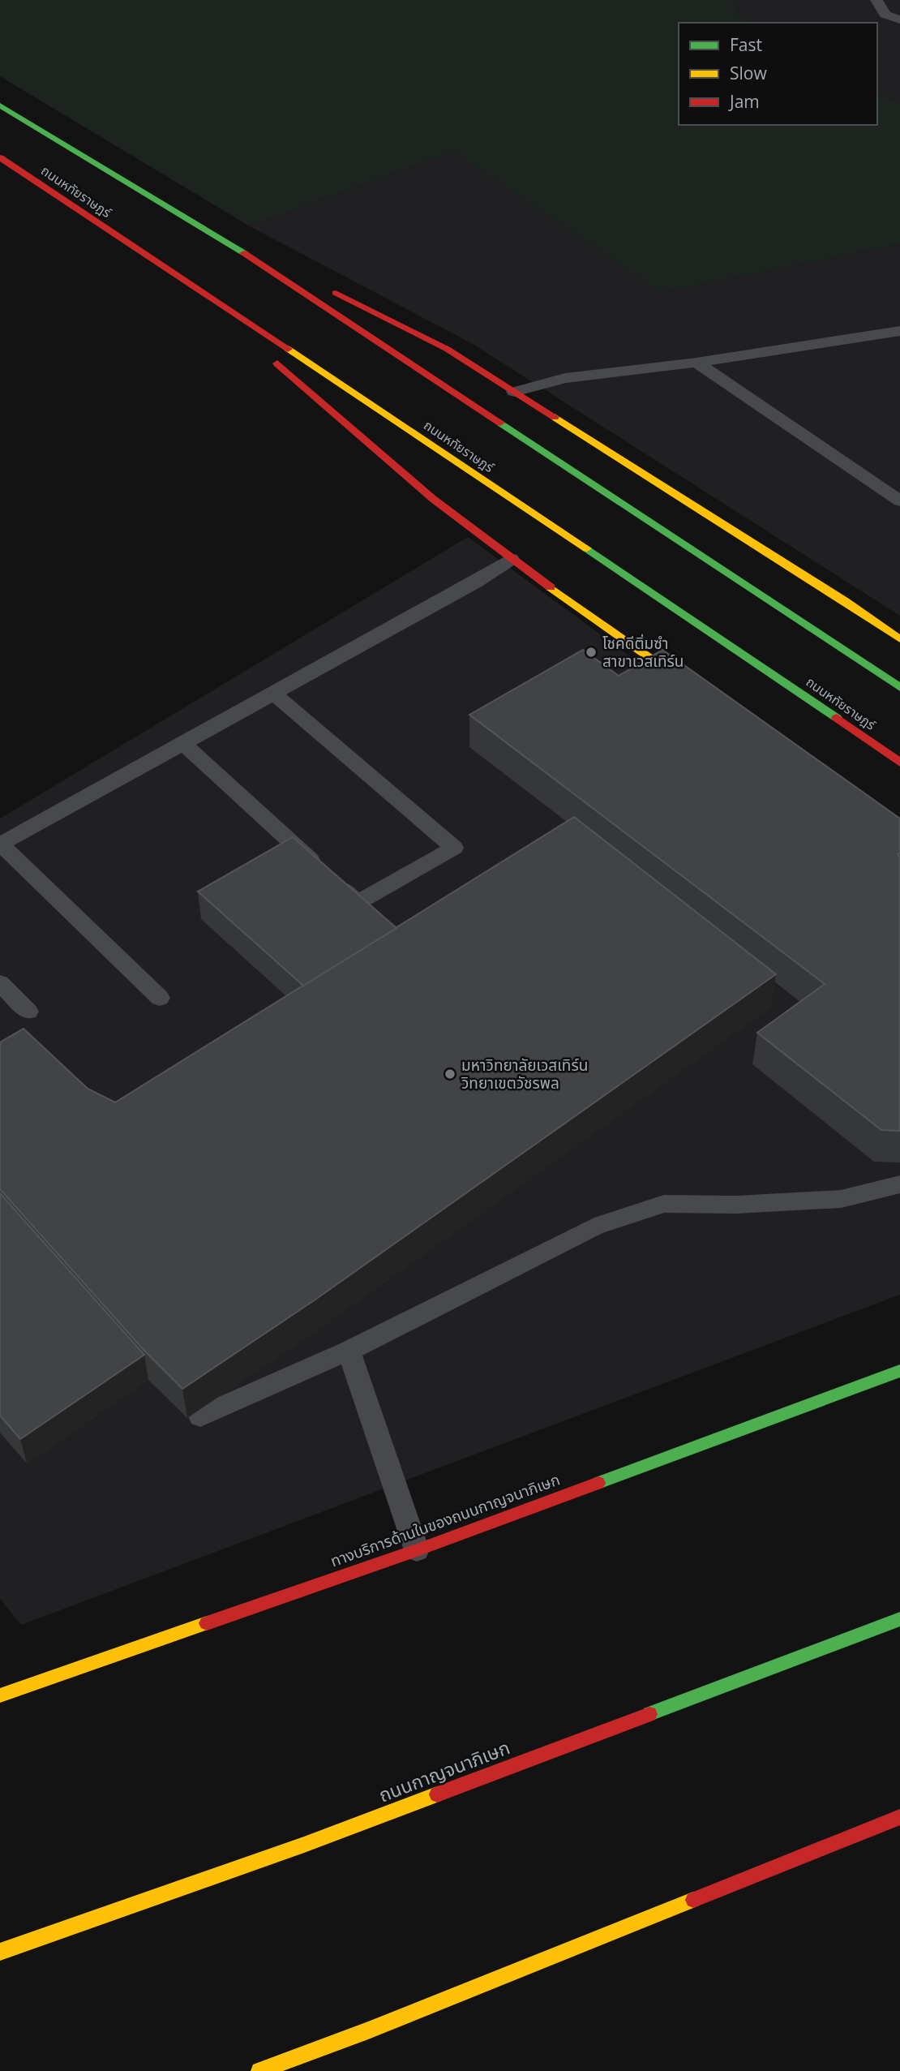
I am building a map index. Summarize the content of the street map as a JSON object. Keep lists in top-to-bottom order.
{
  "streets": {
    "main road": ["ถนนหทัยราษฎร์", "ทางบริการด้านในของถนนกาญจนาภิเษก", "ถนนกาญจนาภิเษก"]
  },
  "places": ["โชคดีติ่มซำ สาขาเวสเทิร์น", "มหาวิทยาลัยเวสเทิร์น วิทยาเขตวัชรพล"],
  "legend": ["Fast", "Slow", "Jam"]
}
